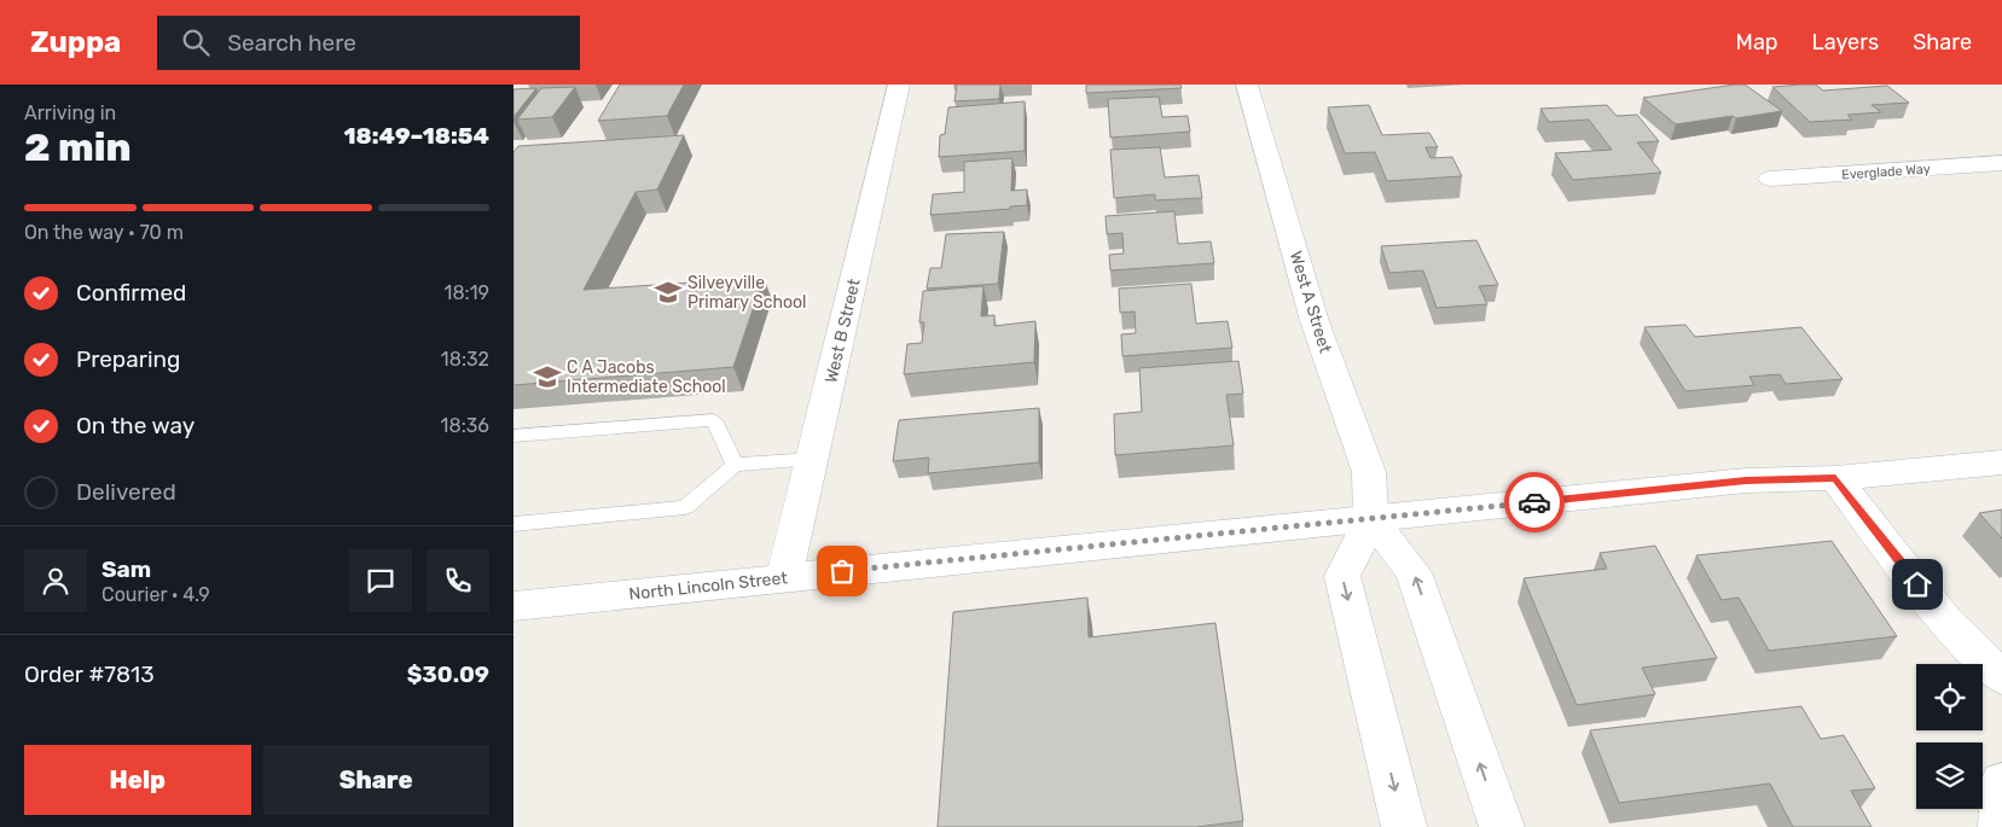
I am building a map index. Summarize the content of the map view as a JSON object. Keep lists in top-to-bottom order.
{
  "streets": {
    "street": [
      "Everglade Way",
      "West A Street",
      "West B Street",
      "North Lincoln Street"
    ]
  },
  "crossings": [
    ["West A Street", "North Lincoln Street"],
    ["West B Street", "North Lincoln Street"]
  ],
  "places": {
    "school or university": ["Silveyville Primary School", "C A Jacobs Intermediate School"]
  },
  "page": {
    "header": "Zuppa",
    "search": "Search here",
    "nav": ["Map", "Layers", "Share"],
    "heading": ["2 min", "Arriving in", "18:49–18:54"],
    "panel": [
      "Sam",
      "Courier · 4.9",
      "Order #7813",
      "$30.09"
    ],
    "bar": "On the way · 70 m",
    "list": [
      ["Confirmed", "18:19"],
      ["Preparing", "18:32"],
      ["On the way", "18:36"],
      "Delivered"
    ],
    "buttons": ["Help", "Share"]
  }
}
